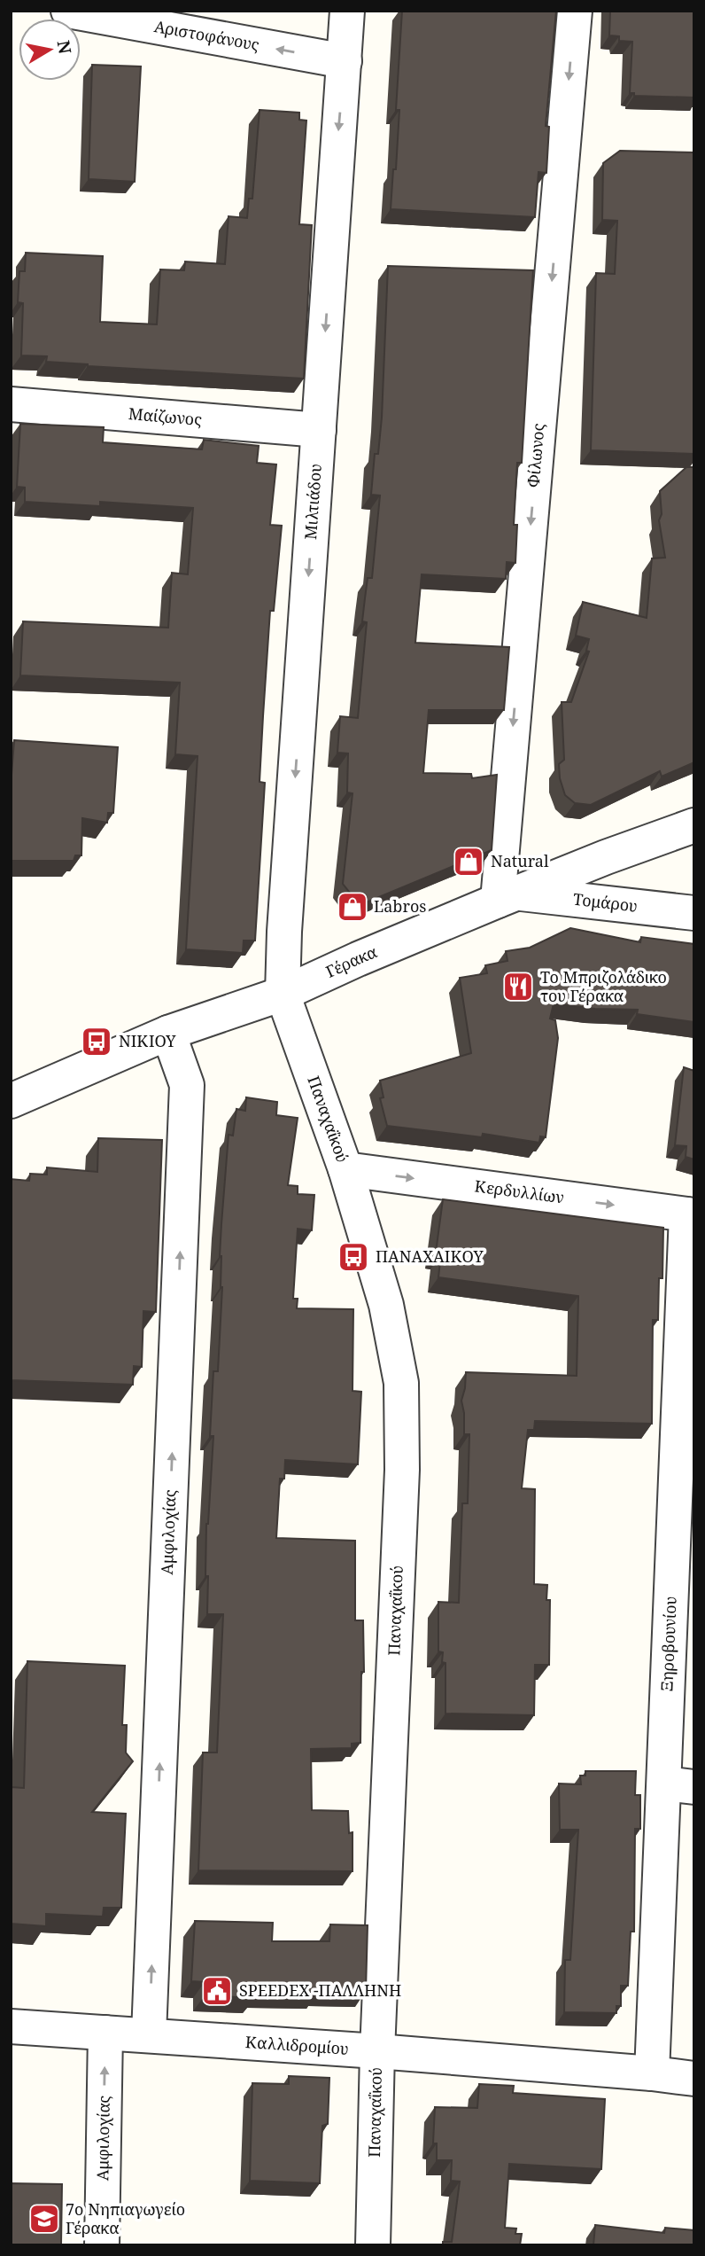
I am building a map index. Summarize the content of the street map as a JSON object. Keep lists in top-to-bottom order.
{
  "streets": {
    "street": [
      "Αριστοφάνους",
      "Μαίζωνος",
      "Φίλωνος",
      "Μιλτιάδου",
      "Τομάρου",
      "Γέρακα",
      "Παναχαΐκού",
      "Κερδυλλίων",
      "Αμφιλοχίας",
      "Ξηροβουνίου",
      "Καλλιδρομίου"
    ]
  },
  "crossings": [
    ["Αριστοφάνους", "Μιλτιάδου"],
    ["Μαίζωνος", "Μιλτιάδου"],
    ["Φίλωνος", "Τομάρου"],
    ["Φίλωνος", "Γέρακα"],
    ["Μιλτιάδου", "Γέρακα"],
    ["Μιλτιάδου", "Παναχαΐκού"],
    ["Τομάρου", "Γέρακα"],
    ["Γέρακα", "Παναχαΐκού"],
    ["Γέρακα", "Αμφιλοχίας"],
    ["Παναχαΐκού", "Κερδυλλίων"],
    ["Παναχαΐκού", "Καλλιδρομίου"],
    ["Κερδυλλίων", "Ξηροβουνίου"],
    ["Αμφιλοχίας", "Καλλιδρομίου"],
    ["Ξηροβουνίου", "Καλλιδρομίου"]
  ],
  "one_way": [
    "Αριστοφάνους",
    "Φίλωνος",
    "Μιλτιάδου",
    "Κερδυλλίων",
    "Αμφιλοχίας"
  ],
  "places": {
    "shop": ["Natural", "Labros"],
    "restaurant": ["Το Μπριζολάδικο του Γέρακα"],
    "bus stop": ["ΝΙΚΙΟΥ", "ΠΑΝΑΧΑΙΚΟΥ"],
    "public building": ["SPEEDEX -ΠΑΛΛΗΝΗ"],
    "school or university": ["7ο Νηπιαγωγείο Γέρακα"]
  },
  "north": "right"
}
